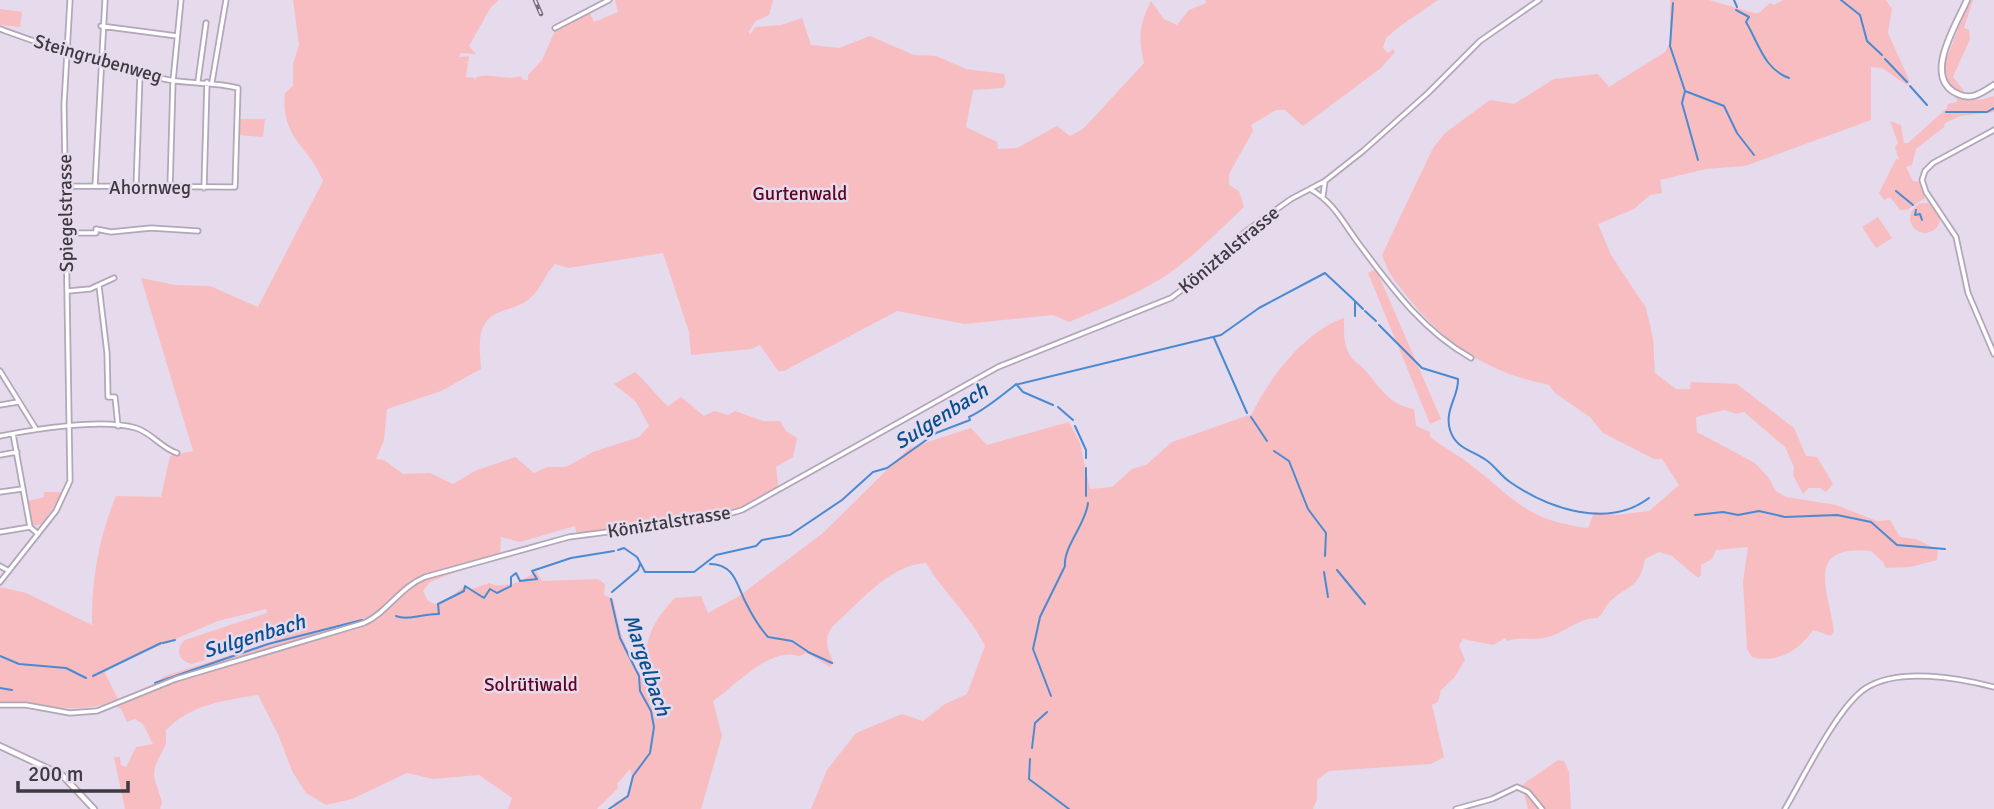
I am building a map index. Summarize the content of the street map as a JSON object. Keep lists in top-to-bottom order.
{
  "streets": {
    "street": [
      "Steingrubenweg",
      "Ahornweg",
      "Spiegelstrasse",
      "Köniztalstrasse"
    ]
  },
  "crossings": [
    ["Steingrubenweg", "Ahornweg"],
    ["Steingrubenweg", "Spiegelstrasse"],
    ["Ahornweg", "Spiegelstrasse"]
  ],
  "water": ["Sulgenbach", "Margelbach"],
  "parks": ["Gurtenwald", "Solrütiwald"],
  "scale_bar": "200 m"
}
